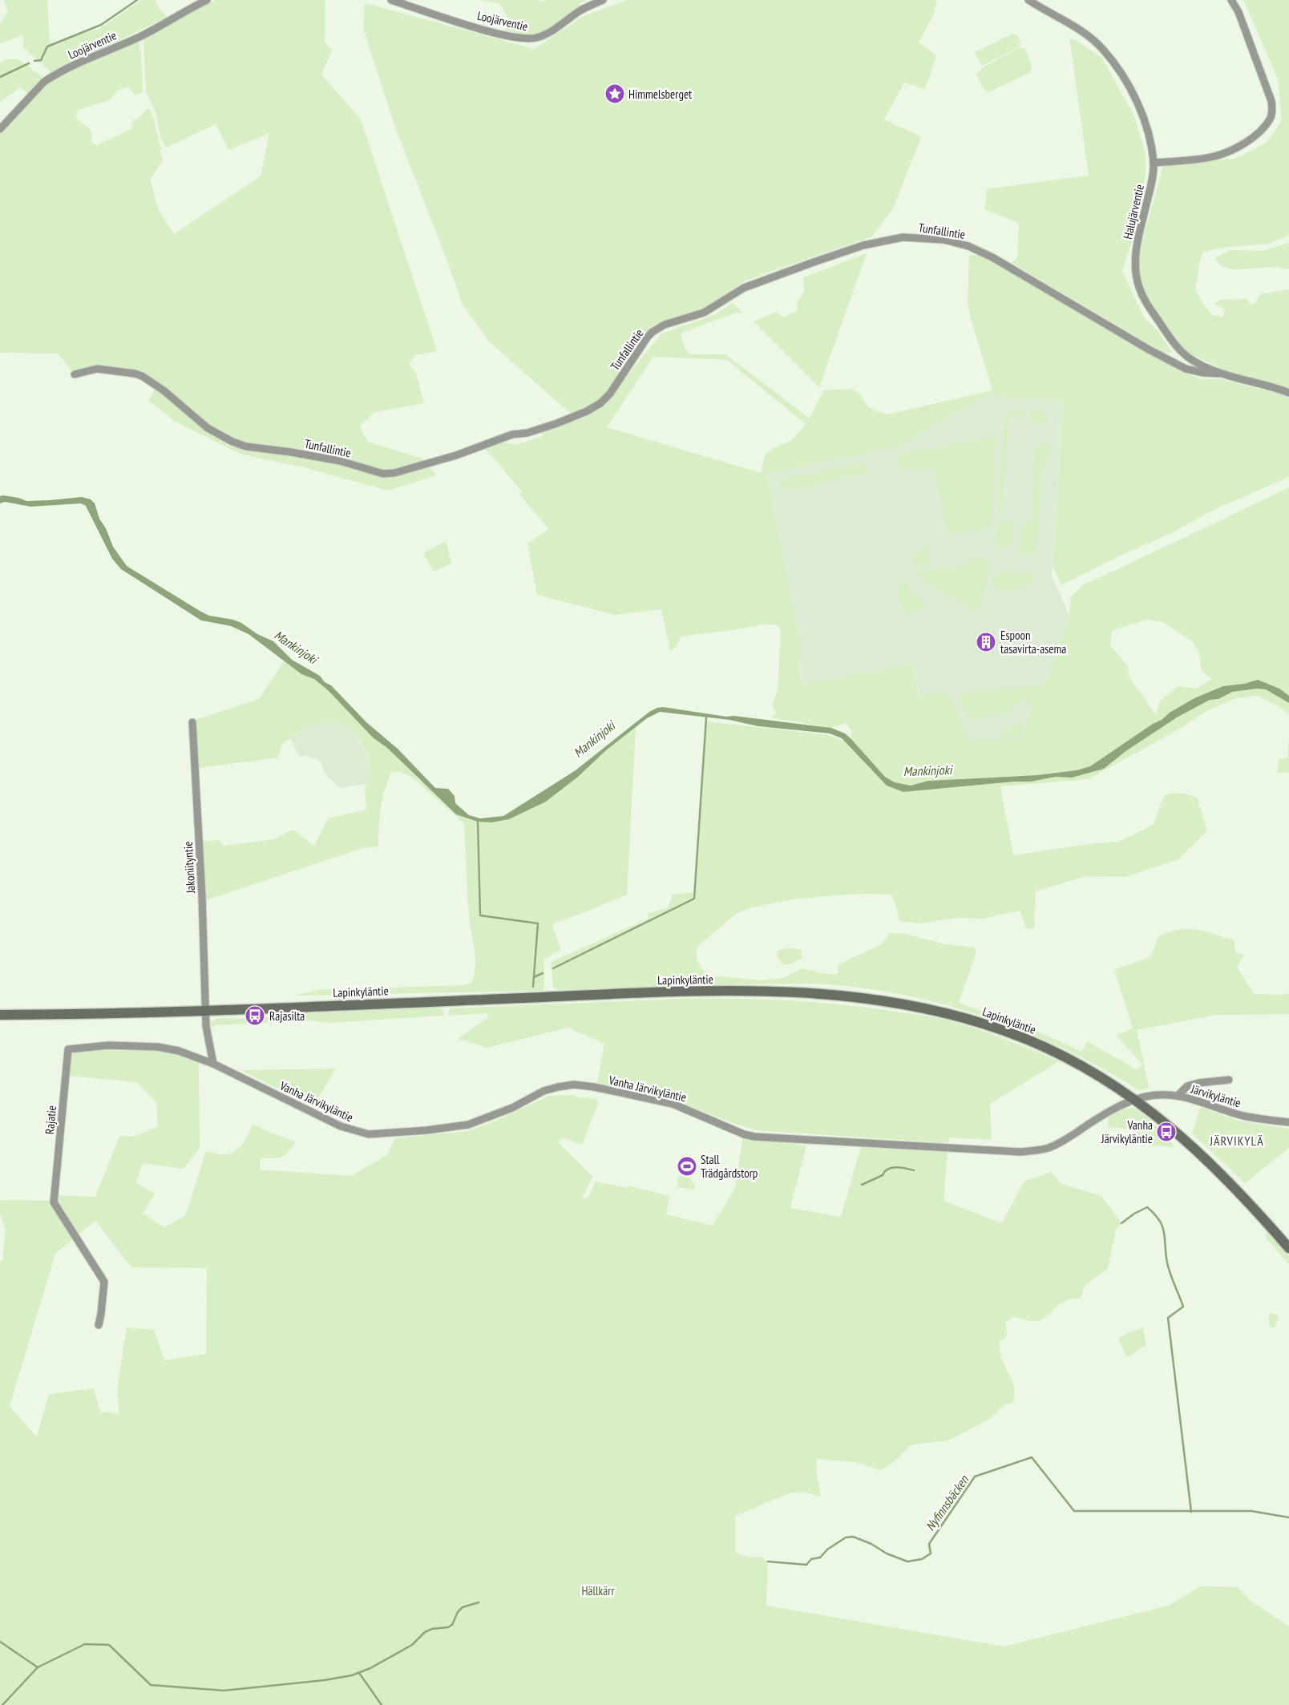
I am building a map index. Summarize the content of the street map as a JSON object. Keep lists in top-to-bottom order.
{
  "streets": {
    "main road": ["Lapinkyläntie"],
    "street": [
      "Loojärventie",
      "Halujärventie",
      "Tunfallintie",
      "Jakoniityntie",
      "Vanha Järvikyläntie",
      "Järvikyläntie",
      "Rajatie"
    ]
  },
  "crossings": [
    ["Halujärventie", "Tunfallintie"],
    ["Jakoniityntie", "Lapinkyläntie"],
    ["Lapinkyläntie", "Vanha Järvikyläntie"],
    ["Lapinkyläntie", "Järvikyläntie"],
    ["Vanha Järvikyläntie", "Järvikyläntie"],
    ["Vanha Järvikyläntie", "Rajatie"]
  ],
  "districts": ["JÄRVIKYLÄ"],
  "water": ["Mankinjoki", "Nyfinnsbäcken"],
  "parks": ["Hällkärr"],
  "places": {
    "place": ["Himmelsberget"],
    "building": ["Espoon tasavirta-asema"],
    "bus stop": ["Rajasilta", "Vanha Järvikyläntie"],
    "sports": ["Stall Trädgårdstorp"]
  }
}
